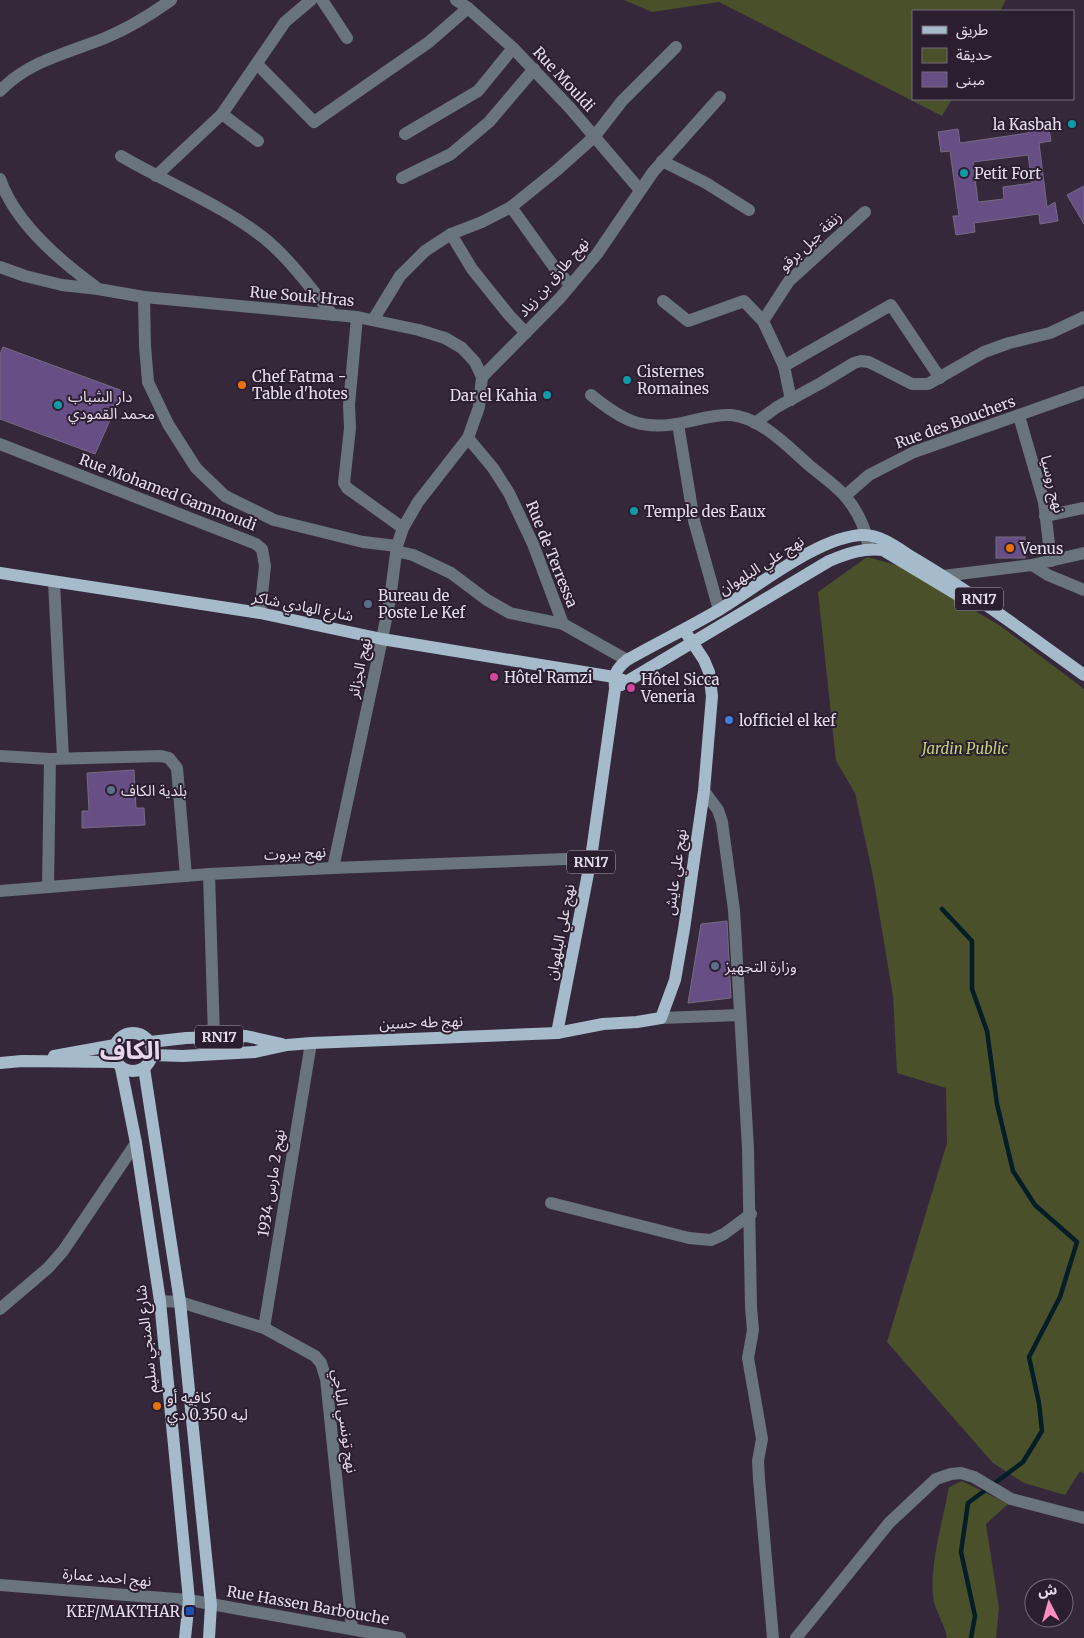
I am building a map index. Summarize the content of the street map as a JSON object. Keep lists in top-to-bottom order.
{
  "streets": {
    "main road": [
      "نهج علي البلهوان",
      "RN17",
      "شارع الهادي شاكر",
      "نهج علي عايش",
      "نهج طه حسين",
      "شارع المنجي سليم"
    ],
    "street": [
      "Rue Mouldi",
      "زنقة جبل برقو",
      "نهج طارق بن زياد",
      "Rue Souk Hras",
      "Rue des Bouchers",
      "نهج روسيا",
      "Rue Mohamed Gammoudi",
      "Rue de Terressa",
      "نهج الجزائر",
      "نهج بيروت",
      "نهج 2 مارس 1934",
      "نهج تونسي الباجي",
      "نهج احمد عمارة",
      "Rue Hassen Barbouche"
    ]
  },
  "crossings": [
    ["Rue Mouldi", "نهج طارق بن زياد"],
    ["نهج طارق بن زياد", "Rue Souk Hras"],
    ["نهج طارق بن زياد", "نهج الجزائر"],
    ["Rue Souk Hras", "نهج الجزائر"],
    ["Rue des Bouchers", "نهج روسيا"],
    ["Rue Mohamed Gammoudi", "شارع الهادي شاكر"],
    ["Rue de Terressa", "نهج علي البلهوان"],
    ["Rue de Terressa", "نهج الجزائر"],
    ["نهج علي البلهوان", "RN17"],
    ["نهج علي البلهوان", "شارع الهادي شاكر"],
    ["نهج علي البلهوان", "نهج بيروت"],
    ["نهج علي البلهوان", "نهج علي عايش"],
    ["نهج علي البلهوان", "نهج طه حسين"],
    ["RN17", "نهج طه حسين"],
    ["RN17", "شارع المنجي سليم"],
    ["شارع الهادي شاكر", "نهج الجزائر"],
    ["نهج الجزائر", "نهج بيروت"],
    ["نهج طه حسين", "نهج 2 مارس 1934"],
    ["نهج طه حسين", "شارع المنجي سليم"],
    ["نهج 2 مارس 1934", "نهج تونسي الباجي"],
    ["شارع المنجي سليم", "نهج تونسي الباجي"],
    ["شارع المنجي سليم", "نهج احمد عمارة"],
    ["نهج تونسي الباجي", "Rue Hassen Barbouche"],
    ["نهج احمد عمارة", "Rue Hassen Barbouche"]
  ],
  "districts": ["الكاف"],
  "parks": ["Jardin Public"],
  "places": {
    "other": [
      "la Kasbah",
      "Petit Fort",
      "Cisternes Romaines",
      "Chef Fatma - Table d'hotes",
      "Dar el Kahia",
      "دار الشباب محمد القمودي",
      "Temple des Eaux",
      "Venus",
      "Bureau de Poste Le Kef",
      "Hôtel Ramzi",
      "Hôtel Sicca Veneria",
      "lofficiel el kef",
      "بلدية الكاف",
      "وزارة التجهيز",
      "كافيه أو ليه 0.350 دي"
    ],
    "transit": ["KEF/MAKTHAR"]
  },
  "legend": ["طريق", "حديقة", "مبنى"],
  "north": "top"
}
